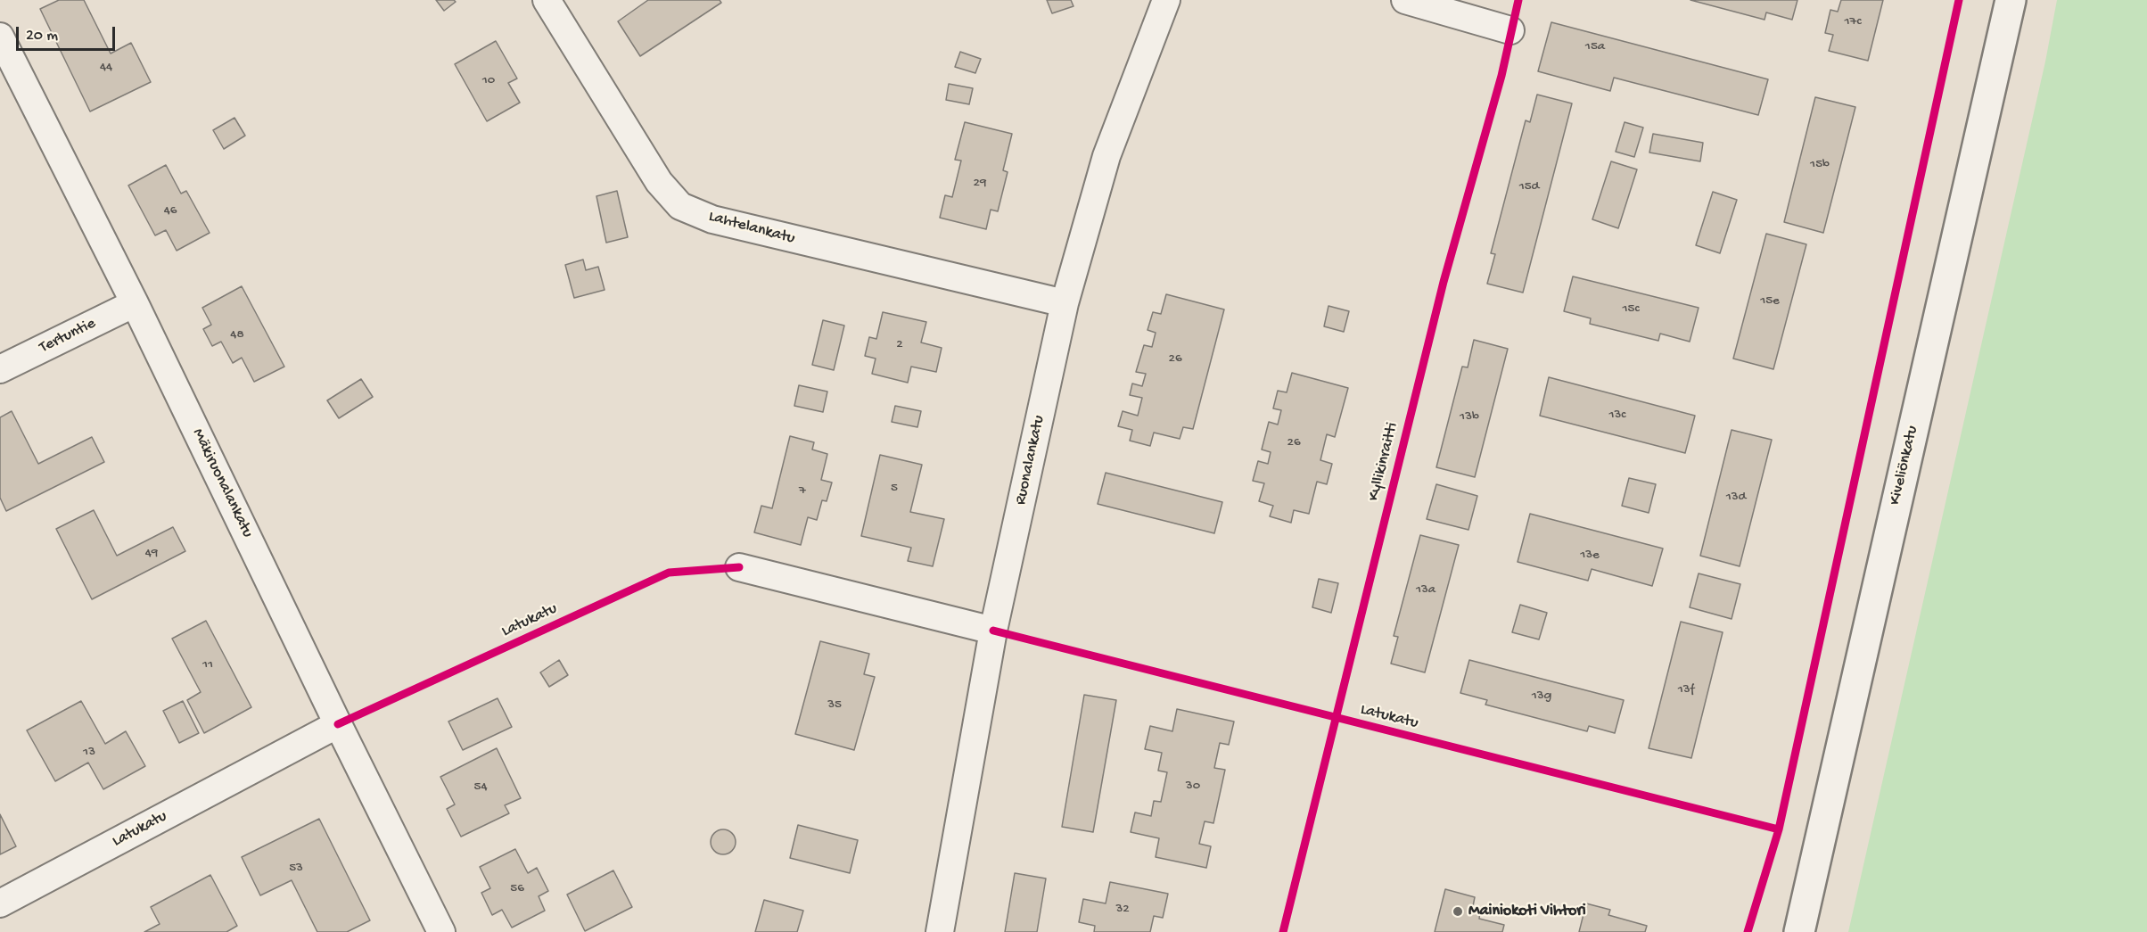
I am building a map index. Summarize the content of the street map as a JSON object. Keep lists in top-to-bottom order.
{
  "streets": {
    "main road": ["Kiveliönkatu"],
    "street": [
      "Lahtelankatu",
      "Tertuntie",
      "Ruonalankatu",
      "Mäkiruonalankatu",
      "Latukatu"
    ],
    "cycle path": ["Kyllikinraitti"]
  },
  "crossings": [
    ["Lahtelankatu", "Ruonalankatu"],
    ["Tertuntie", "Mäkiruonalankatu"],
    ["Mäkiruonalankatu", "Latukatu"]
  ],
  "places": ["Mainiokoti Vihtori"],
  "house_numbers": [
    "17c",
    "15a",
    "44",
    "10",
    "15b",
    "29",
    "15d",
    "46",
    "15e",
    "15c",
    "48",
    "2",
    "26",
    "13c",
    "13b",
    "26",
    "5",
    "7",
    "13d",
    "49",
    "13e",
    "13a",
    "11",
    "13f",
    "13g",
    "35",
    "13",
    "30",
    "54",
    "53",
    "56",
    "32"
  ],
  "scale_bar": "20 m"
}
